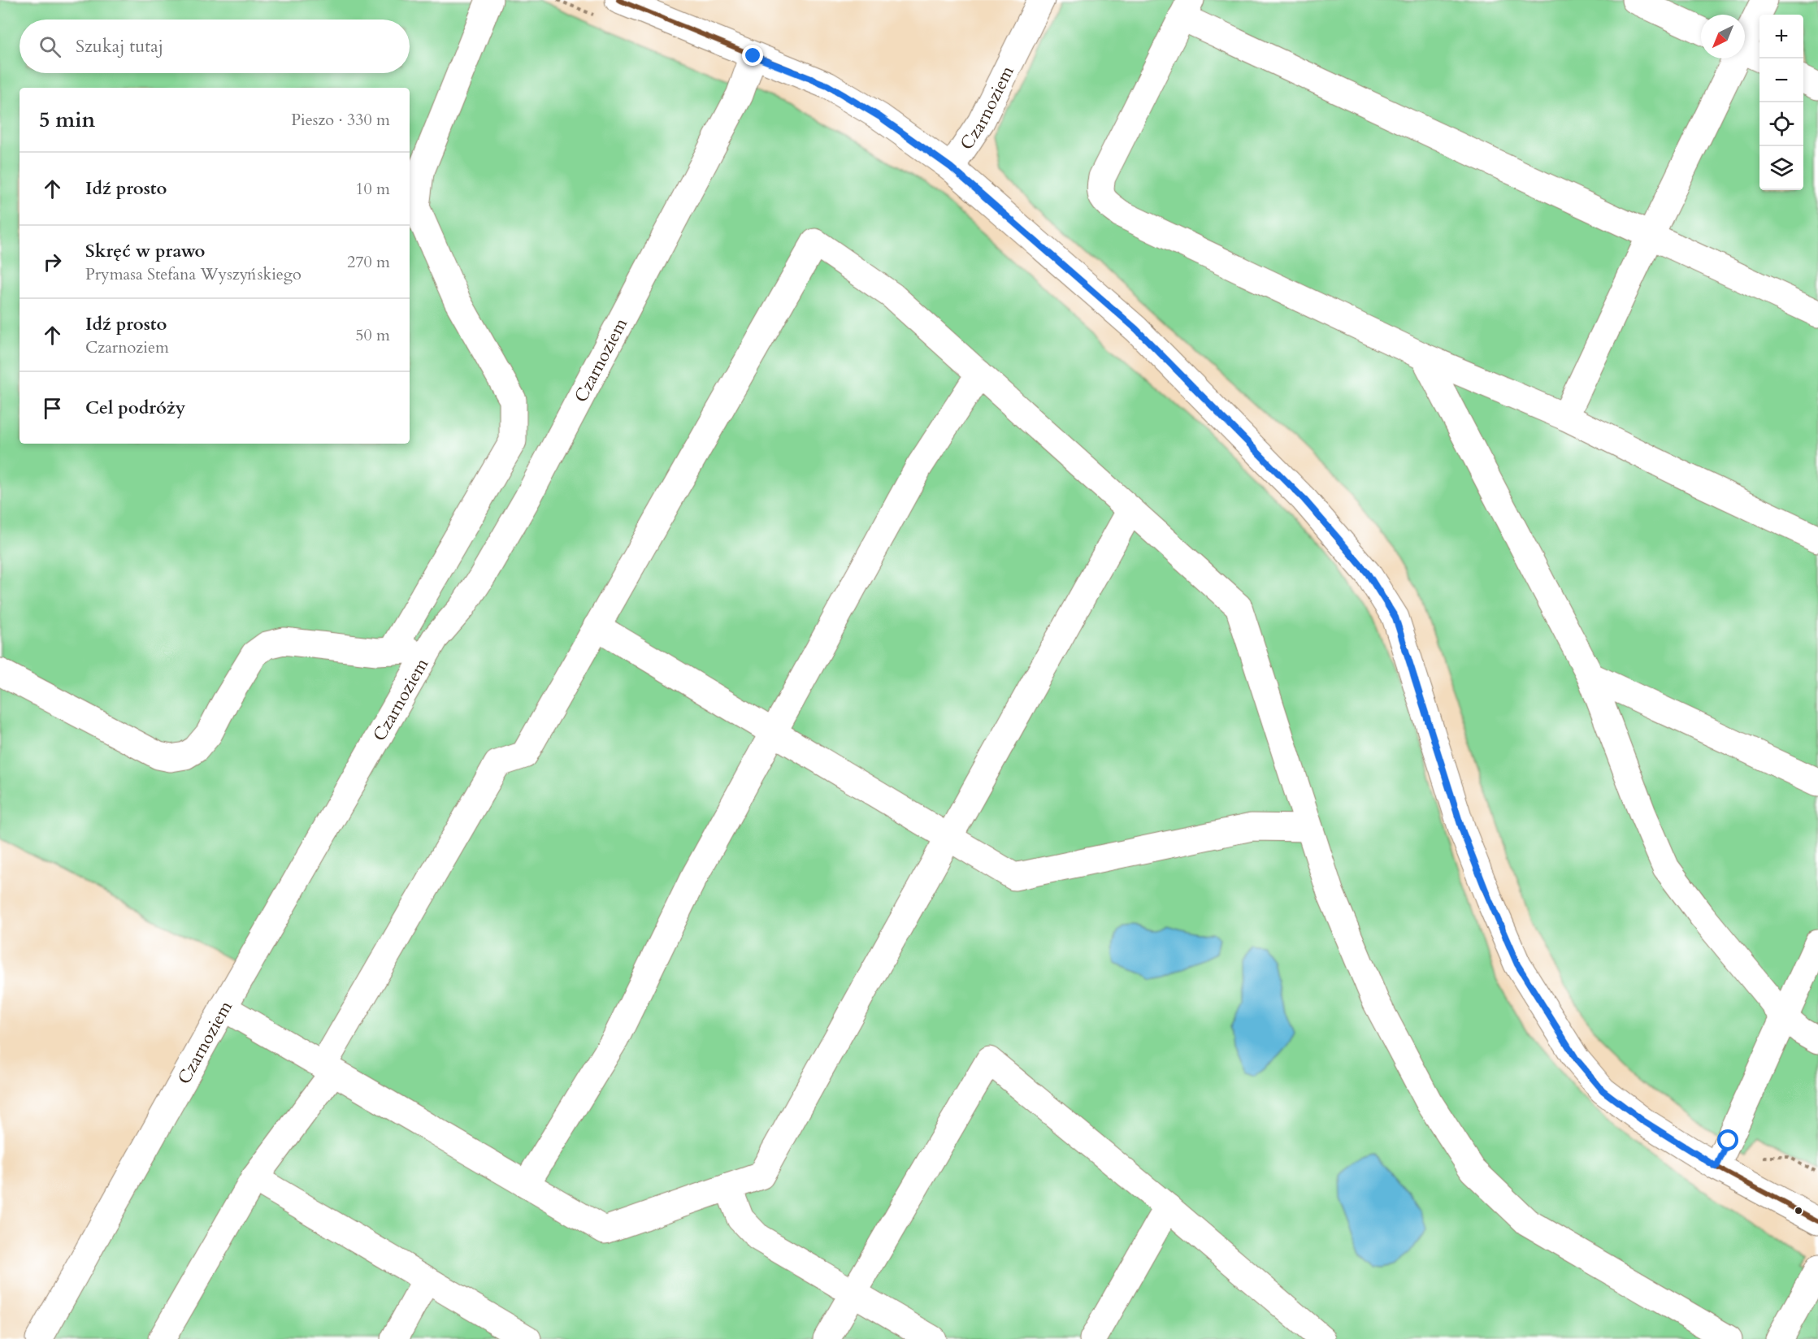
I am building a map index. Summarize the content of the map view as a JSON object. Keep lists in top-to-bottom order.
{
  "streets": {
    "street": ["Czarnoziem"]
  },
  "north": "bottom left",
  "page": {
    "map_buttons": ["+", "−"],
    "search": "Szukaj tutaj",
    "heading": ["5 min", "Pieszo · 330 m"],
    "list": [
      ["Idź prosto", "10 m"],
      ["Skręć w prawo", "Prymasa Stefana Wyszyńskiego", "270 m"],
      ["Idź prosto", "Czarnoziem", "50 m"],
      "Cel podróży"
    ]
  }
}
